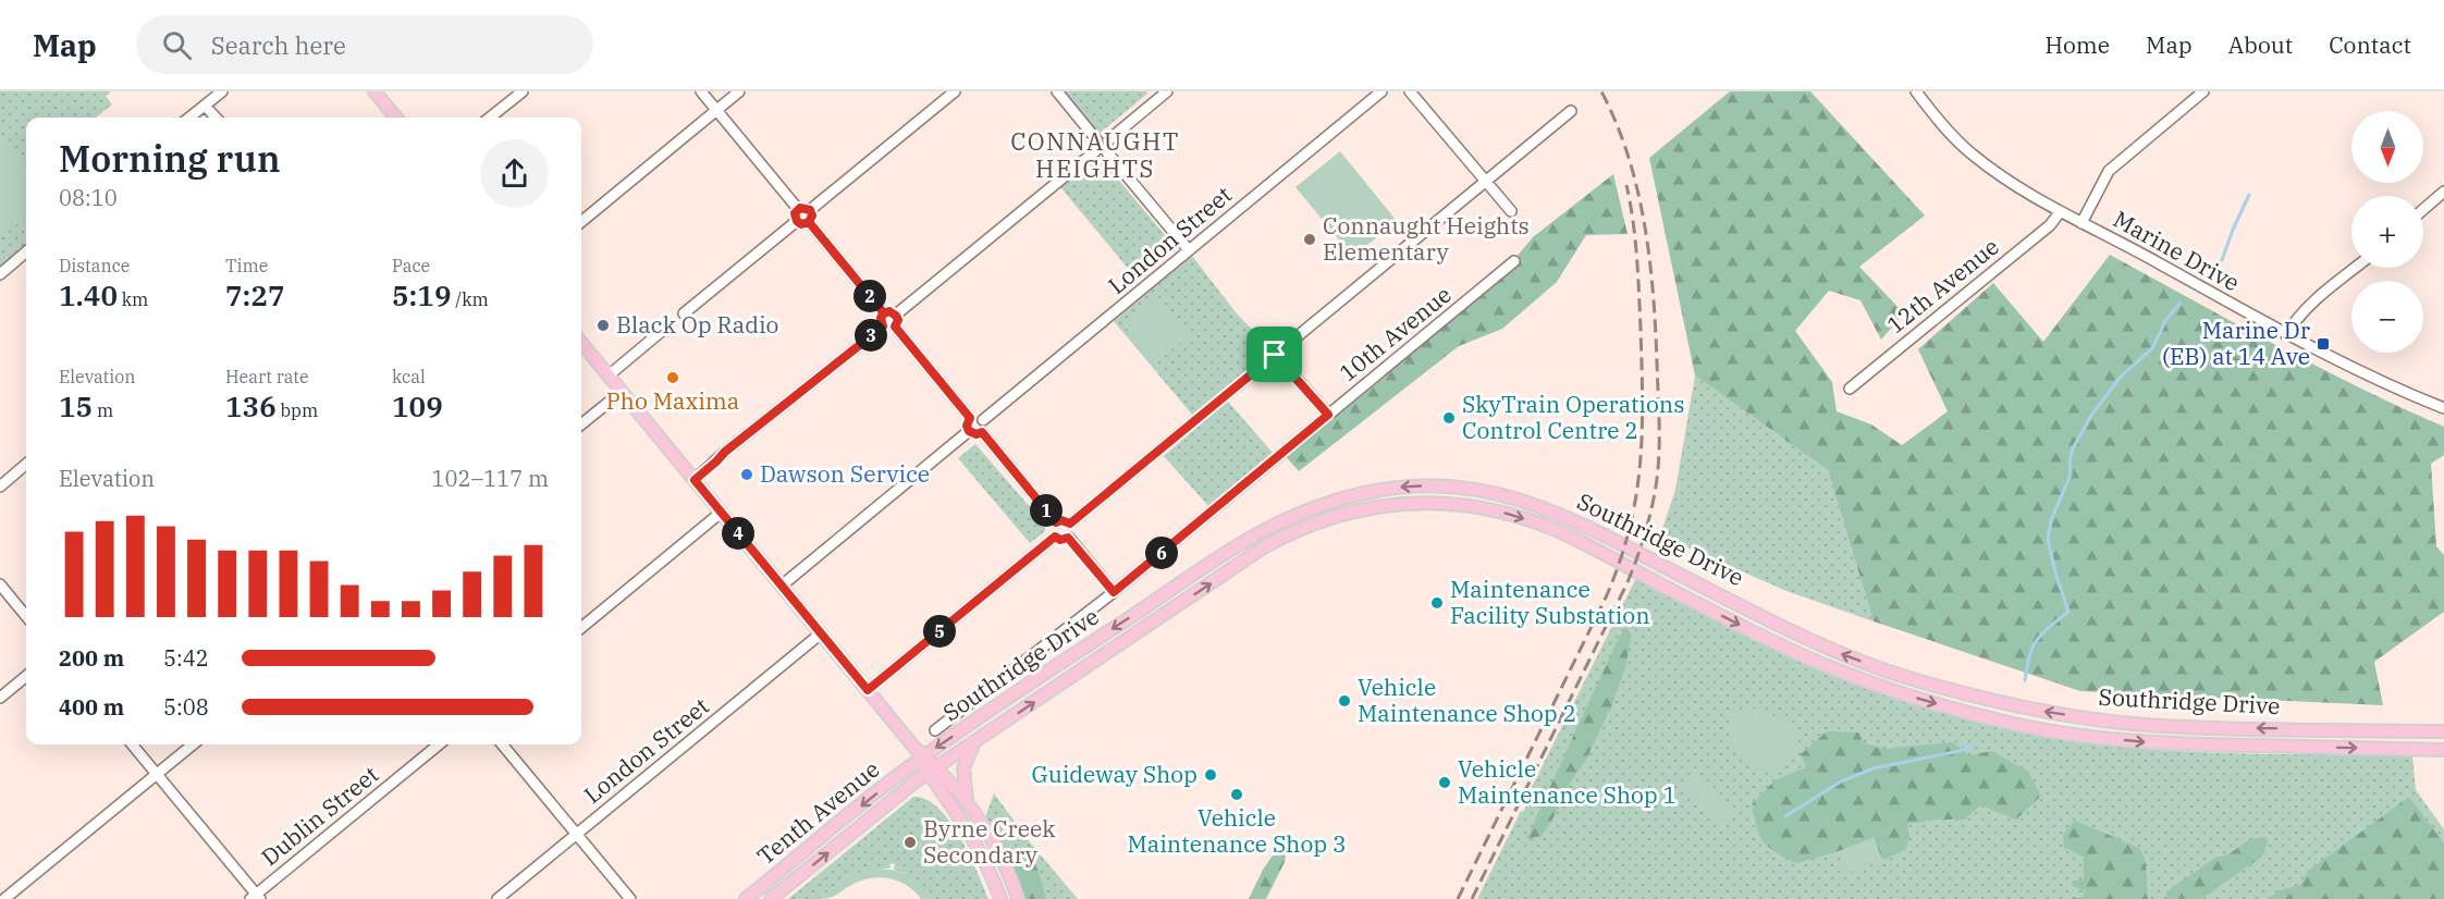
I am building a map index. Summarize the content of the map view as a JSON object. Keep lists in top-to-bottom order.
{
  "streets": {
    "main road": ["Southridge Drive", "Tenth Avenue"],
    "street": [
      "London Street",
      "Marine Drive",
      "12th Avenue",
      "10th Avenue",
      "Dublin Street"
    ]
  },
  "crossings": [
    ["Marine Drive", "12th Avenue"],
    ["Southridge Drive", "Tenth Avenue"]
  ],
  "districts": ["CONNAUGHT HEIGHTS"],
  "places": {
    "other": [
      "Connaught Heights Elementary",
      "Black Op Radio",
      "Pho Maxima",
      "SkyTrain Operations Control Centre 2",
      "Dawson Service",
      "Maintenance Facility Substation",
      "Vehicle Maintenance Shop 2",
      "Guideway Shop",
      "Vehicle Maintenance Shop 1",
      "Vehicle Maintenance Shop 3",
      "Byrne Creek Secondary"
    ],
    "transit": ["Marine Dr (EB) at 14 Ave"]
  },
  "north": "bottom",
  "page": {
    "header": "Map",
    "search": "Search here",
    "nav": [
      "Home",
      "Map",
      "About",
      "Contact"
    ],
    "map_buttons": ["+", "−"],
    "heading": ["Morning run", "08:10"],
    "stats": [
      ["Distance", "1.40 km"],
      ["Time", "7:27"],
      ["Pace", "5:19 /km"],
      ["Elevation", "15 m"],
      ["Heart rate", "136 bpm"],
      ["kcal", "109"]
    ],
    "pins": [
      "2",
      "3",
      "1",
      "4",
      "6",
      "5"
    ],
    "chart": ["Elevation", "102–117 m"],
    "list": [
      {
        "name": "200 m",
        "note": "5:42"
      },
      {
        "name": "400 m",
        "note": "5:08"
      }
    ]
  }
}
